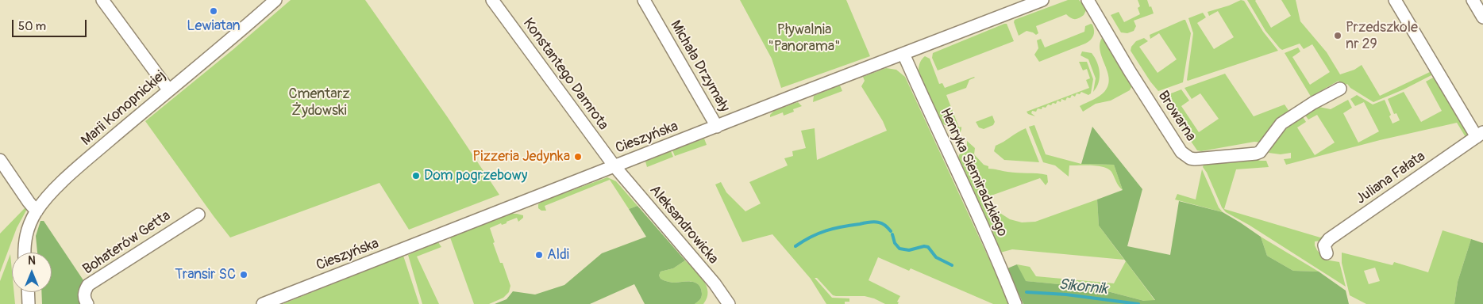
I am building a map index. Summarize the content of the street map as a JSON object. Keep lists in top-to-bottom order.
{
  "streets": {
    "street": [
      "Michała Drzymały",
      "Konstantego Damrota",
      "Marii Konopnickiej",
      "Browarna",
      "Cieszyńska",
      "Henryka Siemiradzkiego",
      "Juliana Fałata",
      "Aleksandrowicka",
      "Bohaterów Getta"
    ]
  },
  "crossings": [
    ["Michała Drzymały", "Cieszyńska"],
    ["Konstantego Damrota", "Cieszyńska"],
    ["Konstantego Damrota", "Aleksandrowicka"],
    ["Cieszyńska", "Henryka Siemiradzkiego"],
    ["Cieszyńska", "Aleksandrowicka"]
  ],
  "water": ["Sikornik"],
  "parks": ["Pływalnia \"Panorama\"", "Cmentarz Żydowski"],
  "places": [
    "Lewiatan",
    "Przedszkole nr 29",
    "Pizzeria Jedynka",
    "Dom pogrzebowy",
    "Aldi",
    "Transir SC"
  ],
  "scale_bar": "50 m",
  "north": "top"
}
